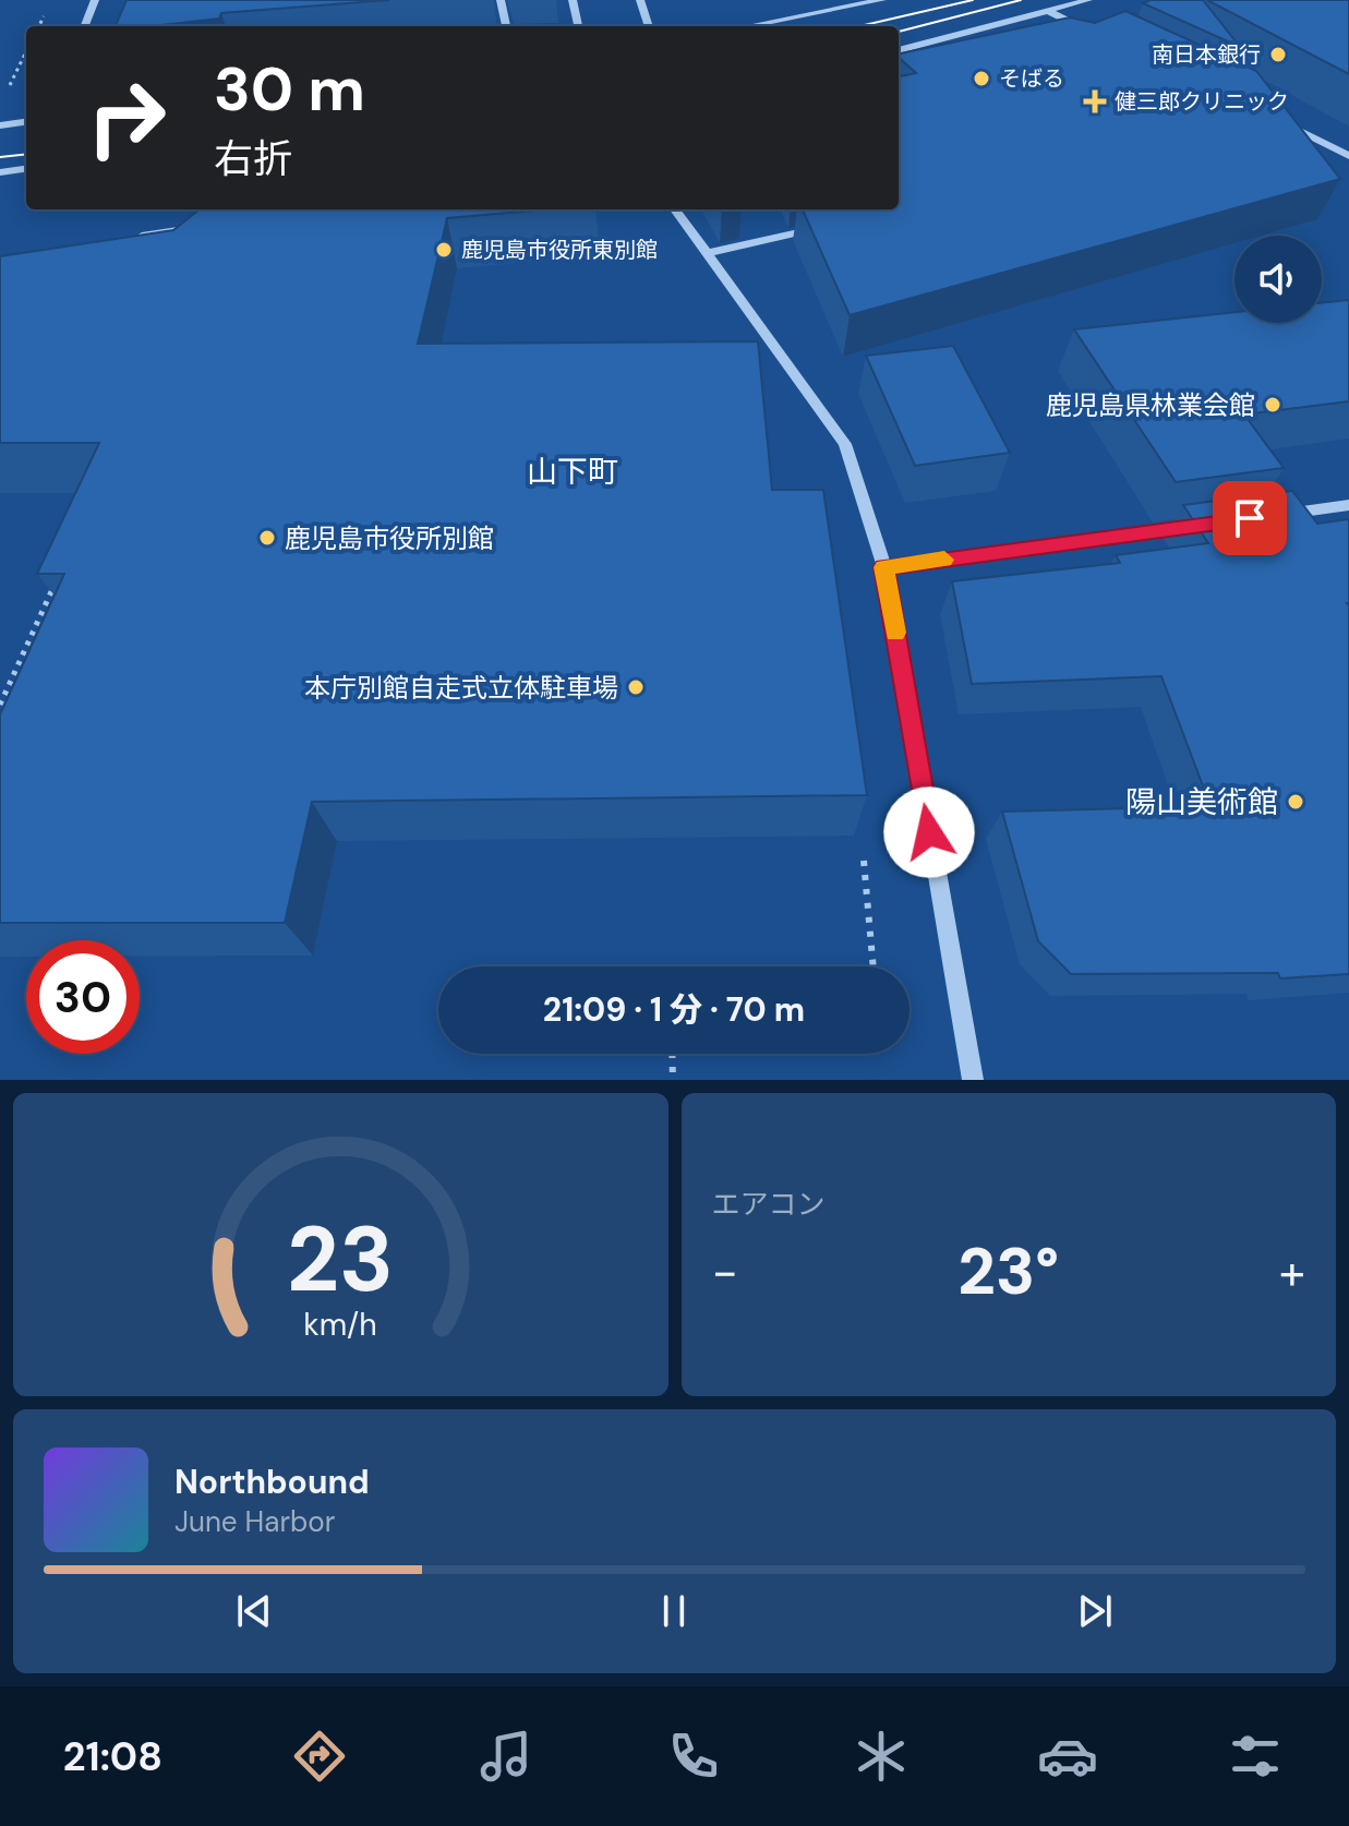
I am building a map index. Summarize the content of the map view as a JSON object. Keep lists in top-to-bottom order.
{
  "districts": ["山下町"],
  "places": {
    "other": [
      "南日本銀行",
      "そばる",
      "鹿児島市役所東別館",
      "鹿児島県林業会館",
      "鹿児島市役所別館",
      "本庁別館自走式立体駐車場",
      "陽山美術館"
    ],
    "health": ["健三郎クリニック"]
  },
  "page": {
    "turn": ["30 m", "右折"],
    "limit": "30",
    "trip": "21:09 · 1 分 · 70 m",
    "tile": "エアコン",
    "heat": ["−", "23°", "+"],
    "song": ["Northbound", "June Harbor"],
    "tabs": "21:08",
    "gauge": ["23", "km/h"]
  }
}
